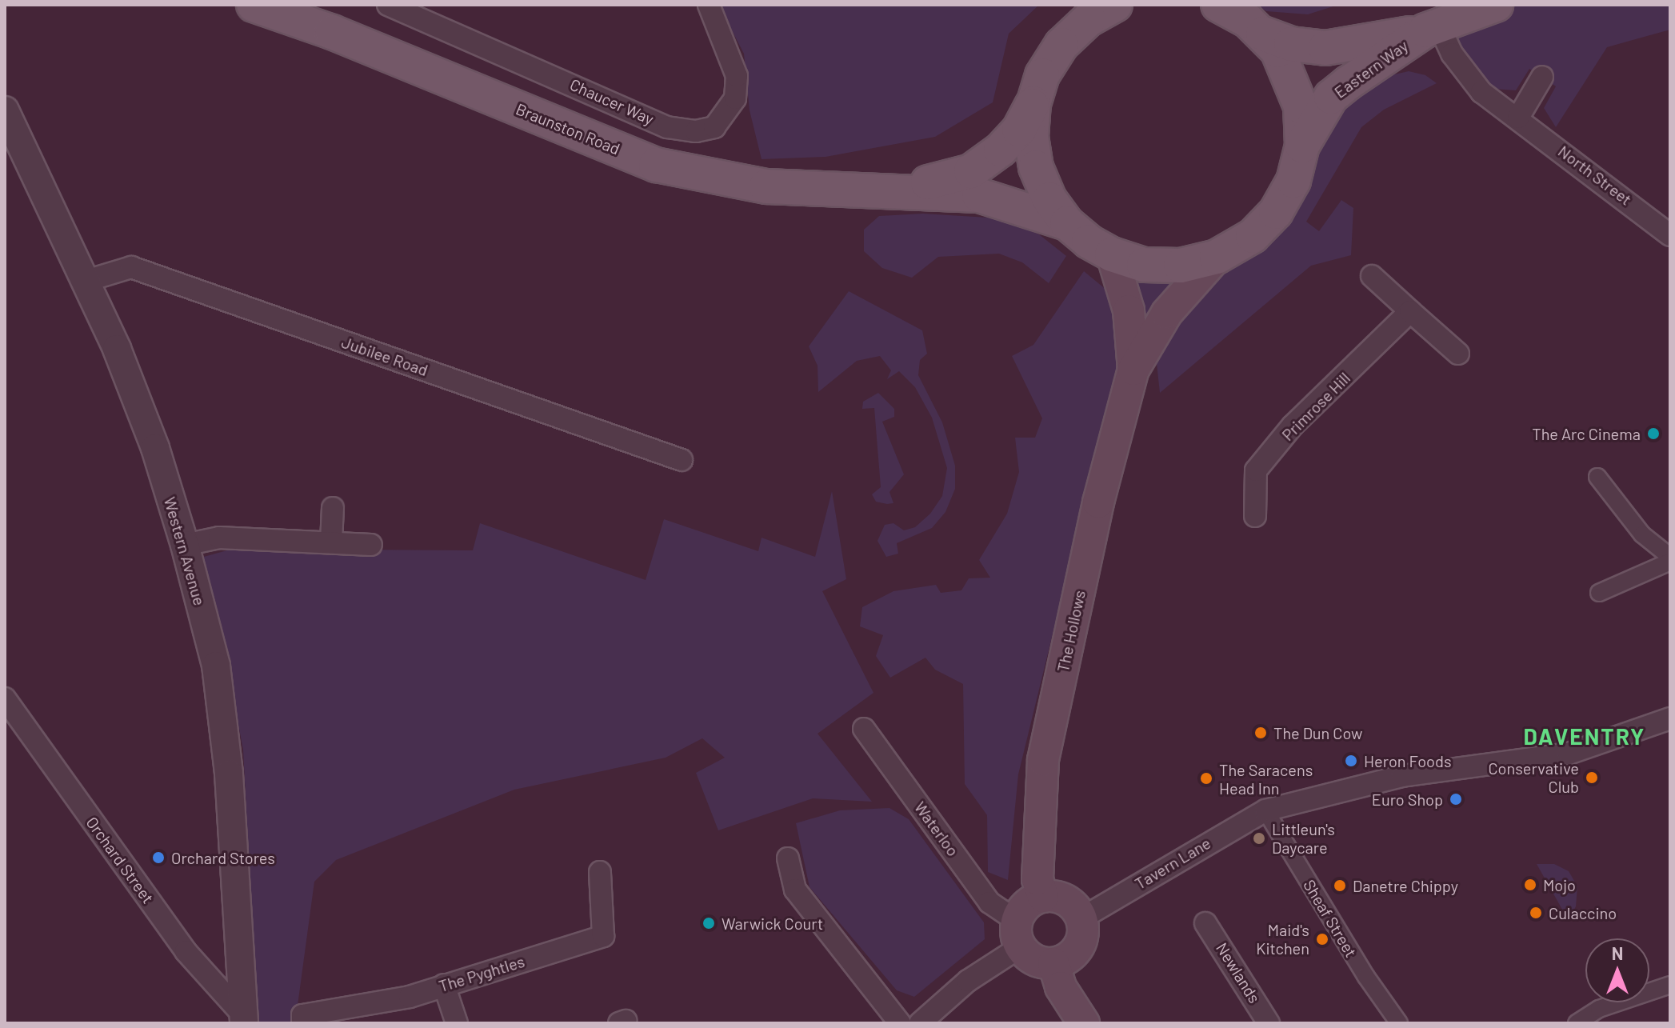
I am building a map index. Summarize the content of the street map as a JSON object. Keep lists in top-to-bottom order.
{
  "streets": {
    "main road": ["Eastern Way", "Braunston Road", "The Hollows"],
    "street": [
      "Chaucer Way",
      "North Street",
      "Jubilee Road",
      "Primrose Hill",
      "Western Avenue",
      "Waterloo",
      "Orchard Street",
      "Tavern Lane",
      "Sheaf Street",
      "Newlands",
      "The Pyghtles"
    ]
  },
  "crossings": [
    ["Eastern Way", "North Street"],
    ["Jubilee Road", "Western Avenue"],
    ["Western Avenue", "Orchard Street"],
    ["The Hollows", "Waterloo"],
    ["The Hollows", "Tavern Lane"],
    ["Waterloo", "Tavern Lane"],
    ["Tavern Lane", "Sheaf Street"]
  ],
  "districts": ["DAVENTRY"],
  "places": [
    "The Arc Cinema",
    "The Dun Cow",
    "Heron Foods",
    "Conservative Club",
    "The Saracens Head Inn",
    "Euro Shop",
    "Littleun's Daycare",
    "Orchard Stores",
    "Mojo",
    "Danetre Chippy",
    "Culaccino",
    "Warwick Court",
    "Maid's Kitchen"
  ],
  "north": "top"
}
